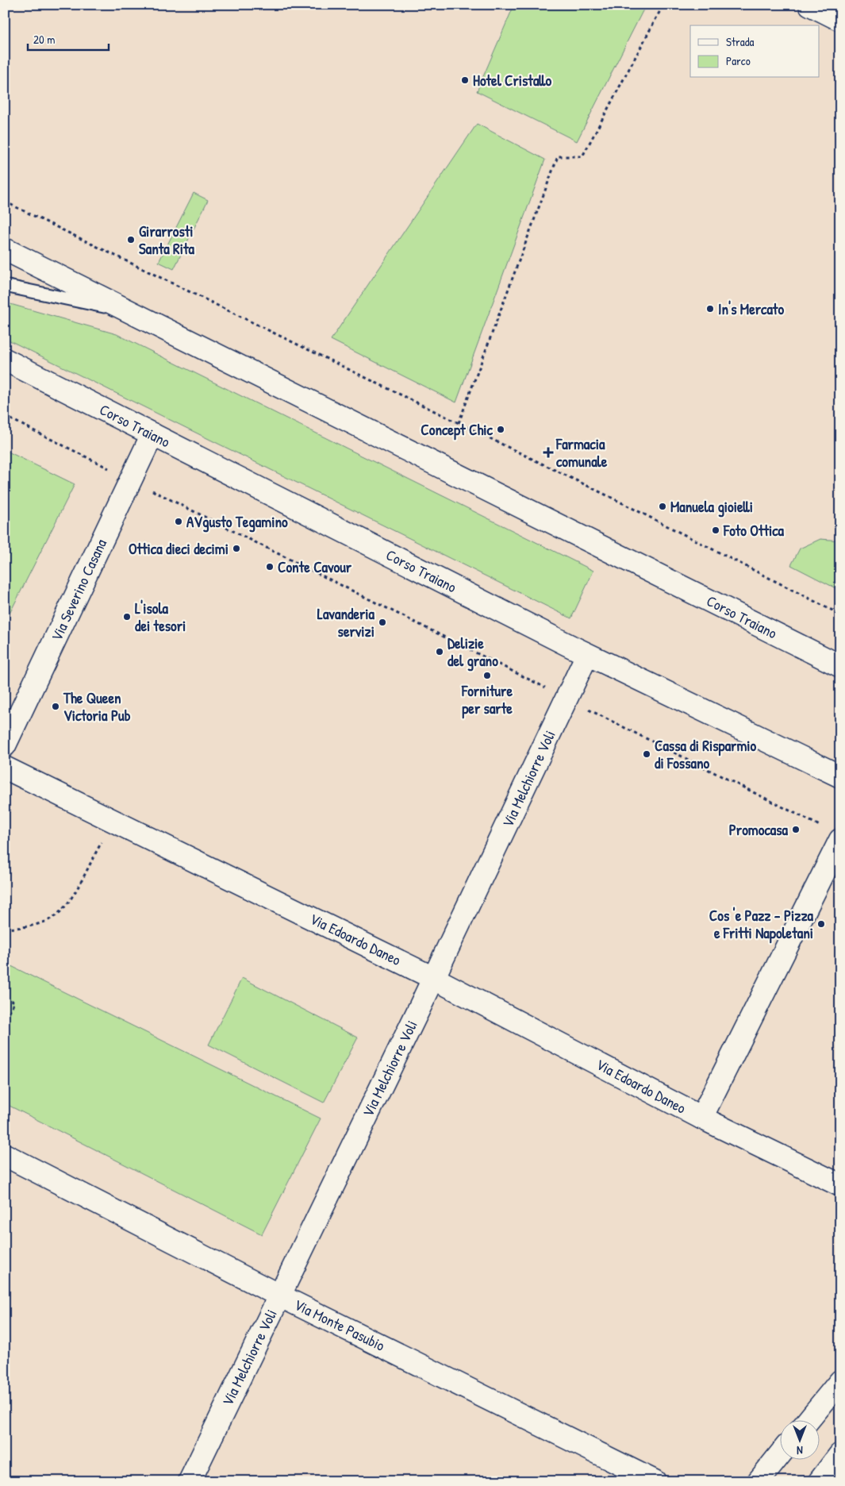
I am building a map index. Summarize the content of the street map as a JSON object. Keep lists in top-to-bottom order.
{
  "streets": {
    "street": [
      "Corso Traiano",
      "Via Severino Casana",
      "Via Melchiorre Voli",
      "Via Edoardo Daneo",
      "Via Monte Pasubio"
    ]
  },
  "crossings": [
    ["Corso Traiano", "Via Severino Casana"],
    ["Corso Traiano", "Via Melchiorre Voli"],
    ["Via Melchiorre Voli", "Via Edoardo Daneo"],
    ["Via Melchiorre Voli", "Via Monte Pasubio"]
  ],
  "places": {
    "other": [
      "Hotel Cristallo",
      "Girarrosti Santa Rita",
      "In's Mercato",
      "Concept Chic",
      "Manuela gioielli",
      "AVgusto Tegamino",
      "Foto Ottica",
      "Ottica dieci decimi",
      "Conte Cavour",
      "L'isola dei tesori",
      "Lavanderia servizi",
      "Delizie del grano",
      "Forniture per sarte",
      "The Queen Victoria Pub",
      "Cassa di Risparmio di Fossano",
      "Promocasa",
      "Cos 'e Pazz - Pizza e Fritti Napoletani"
    ],
    "health": ["Farmacia comunale"]
  },
  "legend": ["Strada", "Parco"],
  "scale_bar": "20 m",
  "north": "bottom"
}
